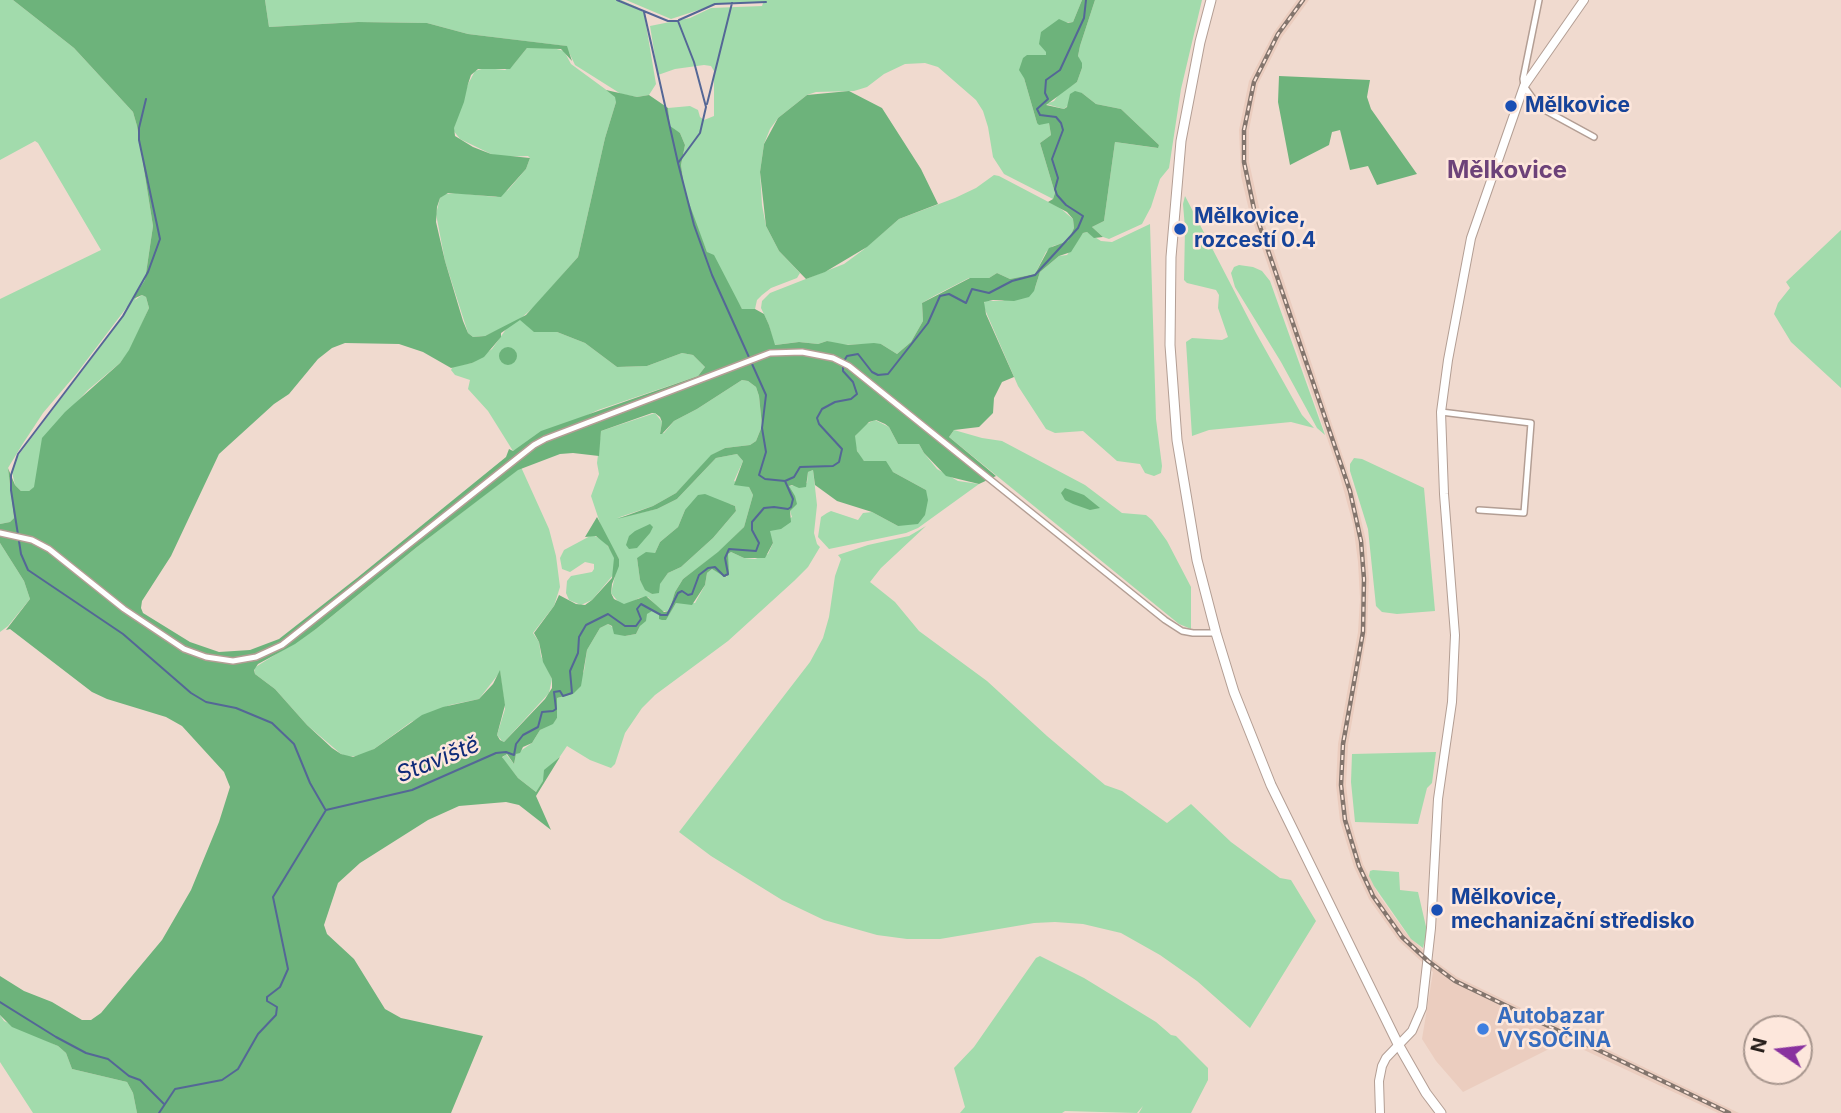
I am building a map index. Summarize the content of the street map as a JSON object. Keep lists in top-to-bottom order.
{
  "districts": ["Mělkovice"],
  "water": ["Staviště"],
  "places": [
    "Mělkovice",
    "Mělkovice, rozcestí 0.4",
    "Mělkovice, mechanizační středisko",
    "Autobazar VYSOČINA"
  ],
  "north": "left"
}
